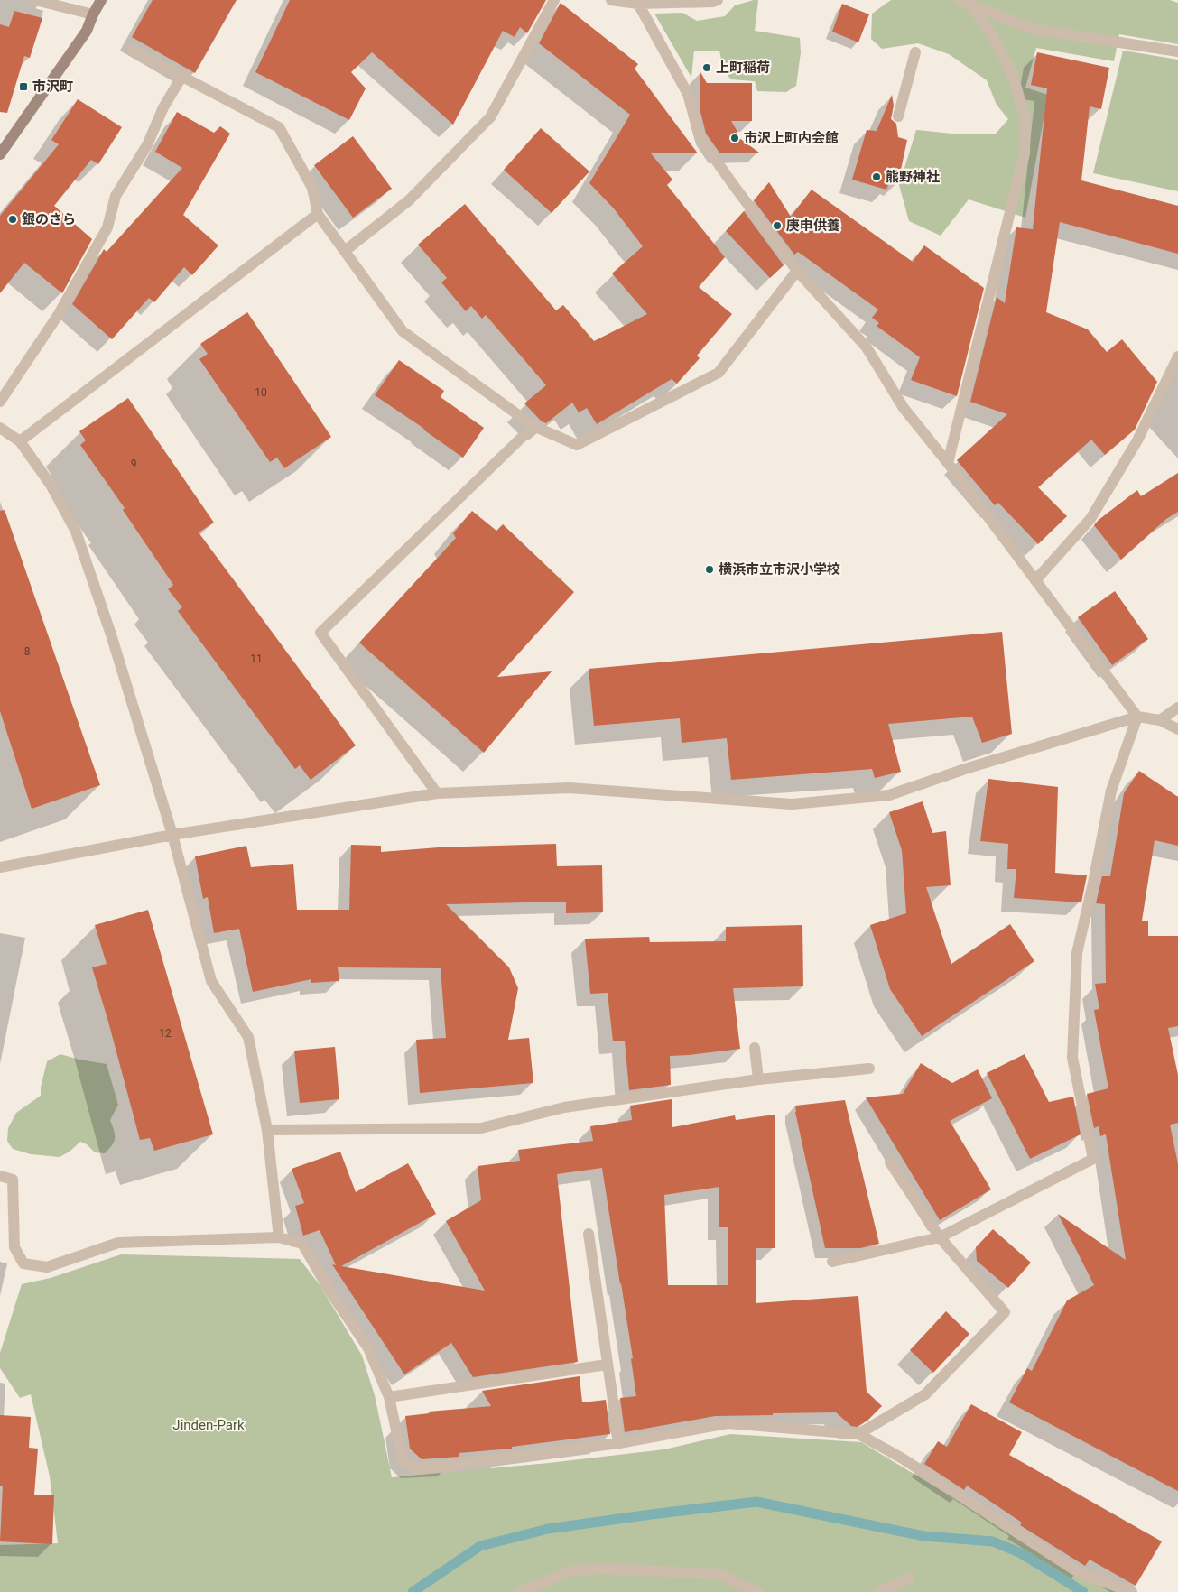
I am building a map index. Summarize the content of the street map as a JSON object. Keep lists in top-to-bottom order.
{
  "parks": ["Jinden-Park"],
  "places": {
    "other": [
      "上町稲荷",
      "市沢上町内会館",
      "熊野神社",
      "銀のさら",
      "庚申供養",
      "横浜市立市沢小学校"
    ],
    "transit": ["市沢町"]
  },
  "house_numbers": [
    "10",
    "9",
    "8",
    "11",
    "12"
  ]
}
